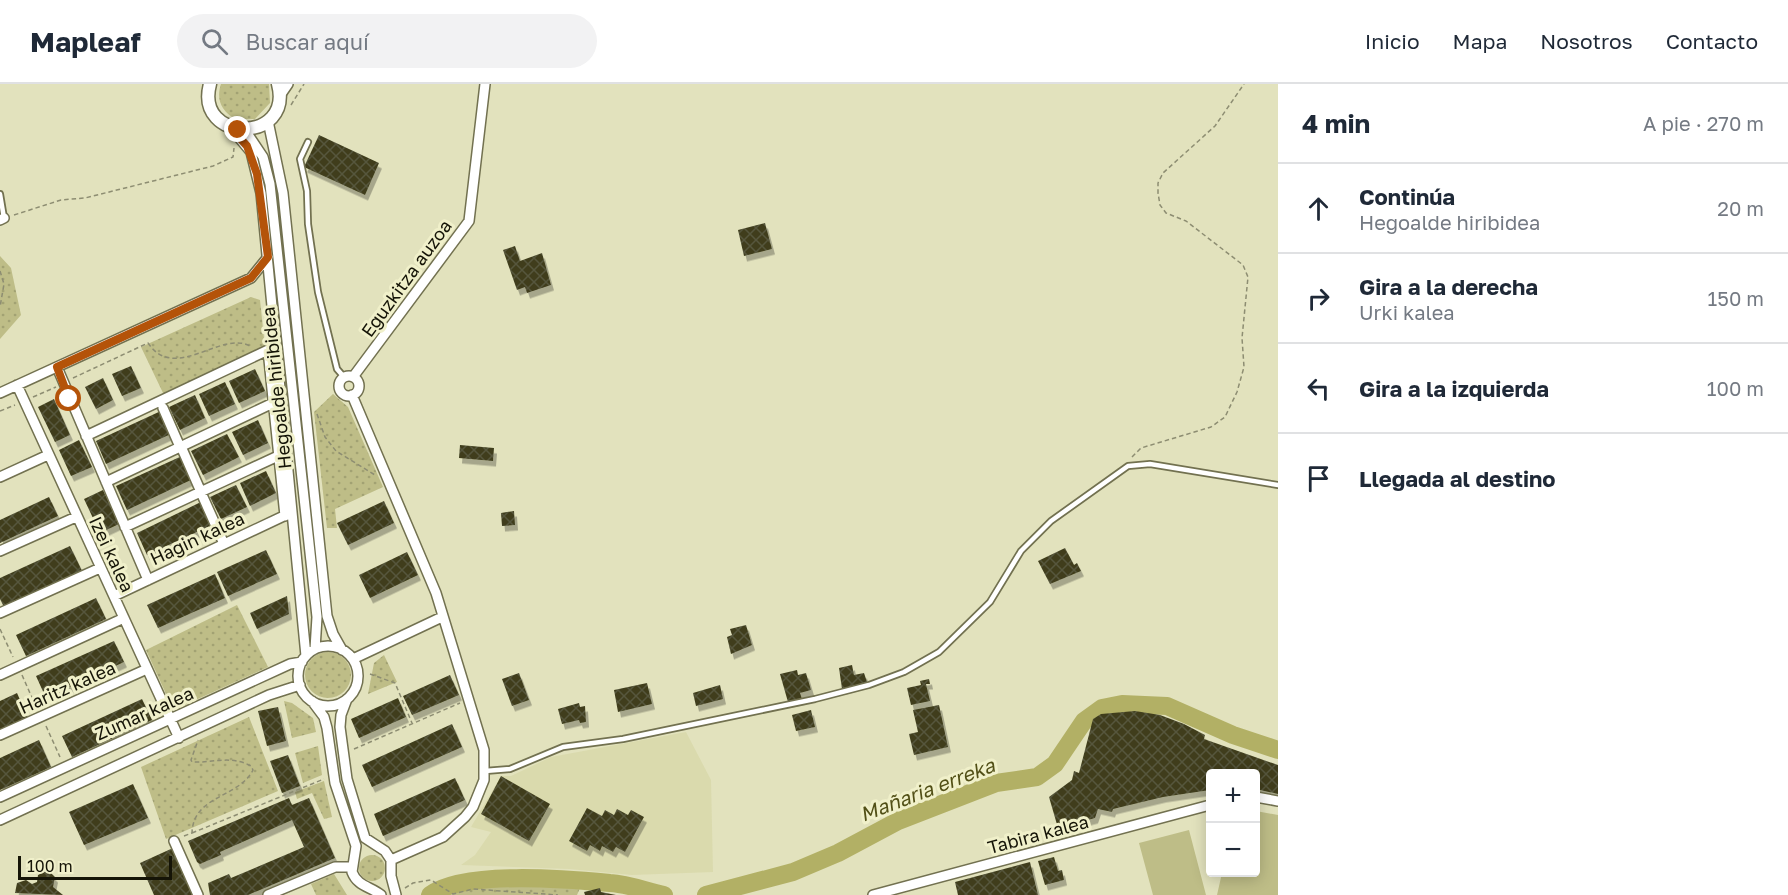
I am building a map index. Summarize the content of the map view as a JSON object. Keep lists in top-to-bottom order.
{
  "streets": {
    "street": [
      "Eguzkitza auzoa",
      "Hegoalde hiribidea",
      "Hagin kalea",
      "Izei kalea",
      "Haritz kalea",
      "Zumar kalea",
      "Tabira kalea"
    ]
  },
  "crossings": [
    ["Hegoalde hiribidea", "Hagin kalea"],
    ["Hegoalde hiribidea", "Zumar kalea"],
    ["Hagin kalea", "Izei kalea"],
    ["Izei kalea", "Haritz kalea"],
    ["Izei kalea", "Zumar kalea"]
  ],
  "water": ["Mañaria erreka"],
  "scale_bar": "100 m",
  "page": {
    "header": "Mapleaf",
    "search": "Buscar aquí",
    "nav": [
      "Inicio",
      "Mapa",
      "Nosotros",
      "Contacto"
    ],
    "heading": ["4 min", "A pie · 270 m"],
    "list": [
      ["Continúa", "Hegoalde hiribidea", "20 m"],
      ["Gira a la derecha", "Urki kalea", "150 m"],
      ["Gira a la izquierda", "100 m"],
      "Llegada al destino"
    ],
    "map_buttons": ["+", "−"],
    "scale": "100 m"
  }
}
